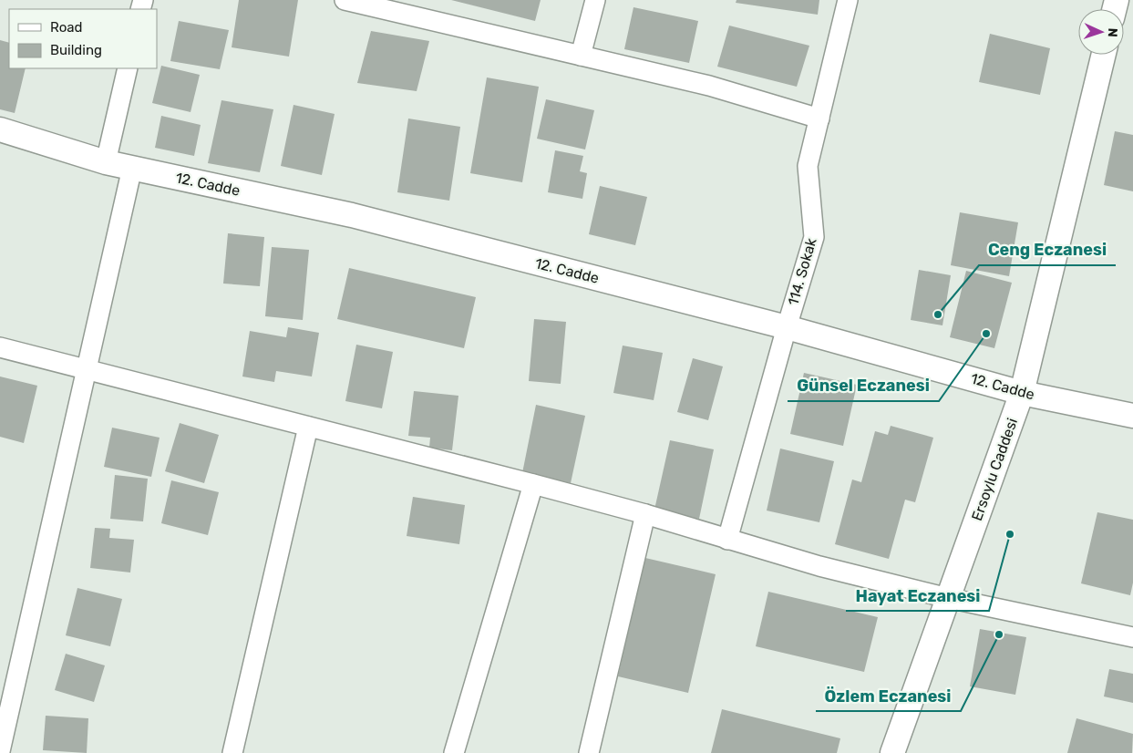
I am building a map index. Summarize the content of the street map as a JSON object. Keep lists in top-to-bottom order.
{
  "streets": {
    "street": ["12. Cadde", "114. Sokak", "Ersoylu Caddesi"]
  },
  "crossings": [
    ["12. Cadde", "114. Sokak"],
    ["12. Cadde", "Ersoylu Caddesi"]
  ],
  "places": [
    "Ceng Eczanesi",
    "Günsel Eczanesi",
    "Hayat Eczanesi",
    "Özlem Eczanesi"
  ],
  "legend": ["Road", "Building"],
  "north": "right"
}
